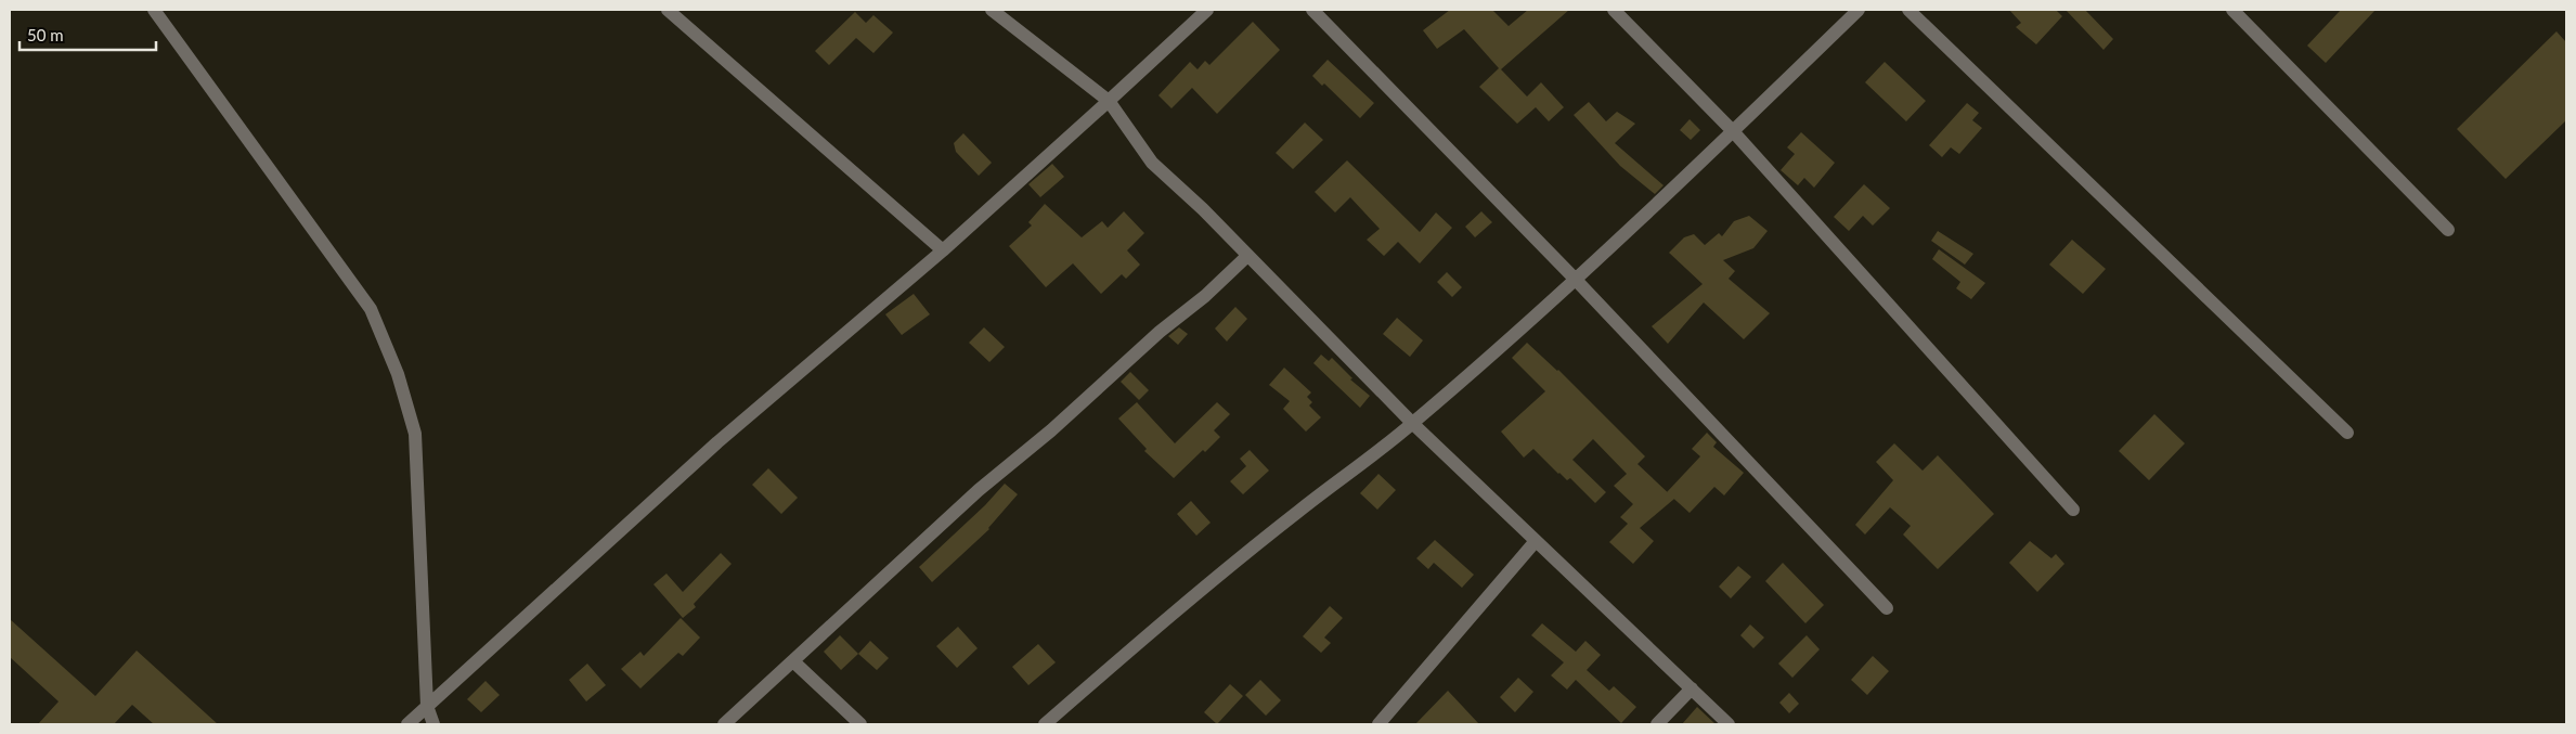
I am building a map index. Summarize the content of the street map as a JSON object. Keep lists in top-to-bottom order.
{
  "scale_bar": "50 m"
}
